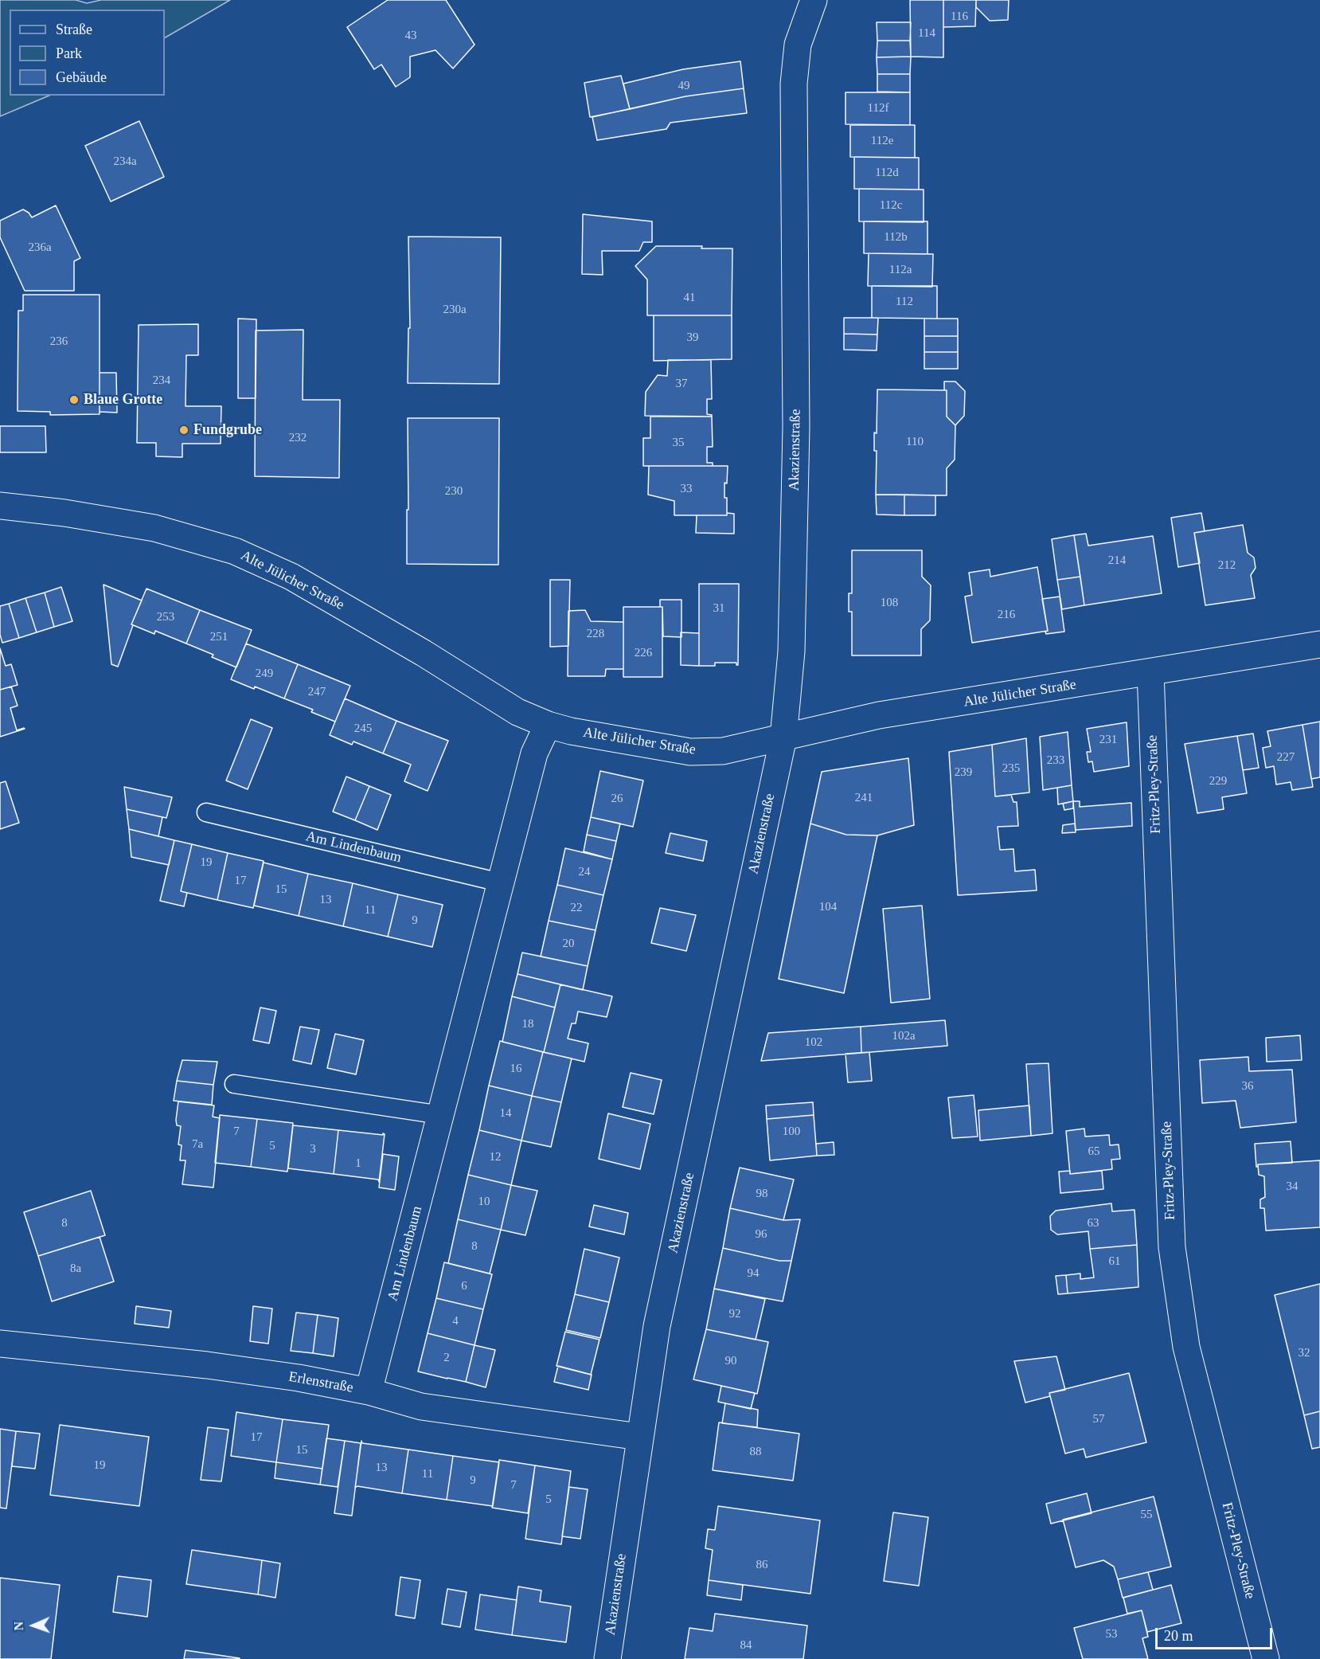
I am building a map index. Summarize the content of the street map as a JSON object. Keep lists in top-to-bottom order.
{
  "streets": {
    "street": [
      "Akazienstraße",
      "Alte Jülicher Straße",
      "Fritz-Pley-Straße",
      "Am Lindenbaum",
      "Erlenstraße"
    ]
  },
  "crossings": [
    ["Akazienstraße", "Alte Jülicher Straße"],
    ["Akazienstraße", "Erlenstraße"],
    ["Alte Jülicher Straße", "Fritz-Pley-Straße"],
    ["Alte Jülicher Straße", "Am Lindenbaum"],
    ["Am Lindenbaum", "Erlenstraße"]
  ],
  "places": ["Blaue Grotte", "Fundgrube"],
  "house_numbers": [
    "116",
    "114",
    "43",
    "49",
    "112f",
    "112e",
    "234a",
    "112d",
    "112c",
    "112b",
    "236a",
    "112a",
    "41",
    "112",
    "230a",
    "39",
    "236",
    "234",
    "37",
    "232",
    "110",
    "35",
    "33",
    "230",
    "214",
    "212",
    "108",
    "31",
    "216",
    "253",
    "228",
    "251",
    "226",
    "249",
    "247",
    "245",
    "231",
    "227",
    "233",
    "235",
    "239",
    "229",
    "241",
    "26",
    "19",
    "24",
    "17",
    "15",
    "13",
    "104",
    "22",
    "11",
    "9",
    "20",
    "18",
    "102a",
    "102",
    "16",
    "36",
    "14",
    "7",
    "100",
    "7a",
    "5",
    "3",
    "65",
    "12",
    "1",
    "34",
    "98",
    "10",
    "8",
    "63",
    "96",
    "8",
    "61",
    "8a",
    "94",
    "6",
    "92",
    "4",
    "32",
    "2",
    "90",
    "57",
    "17",
    "15",
    "88",
    "19",
    "13",
    "11",
    "9",
    "7",
    "5",
    "55",
    "86",
    "53",
    "84"
  ],
  "legend": ["Straße", "Park", "Gebäude"],
  "scale_bar": "20 m",
  "north": "left"
}
